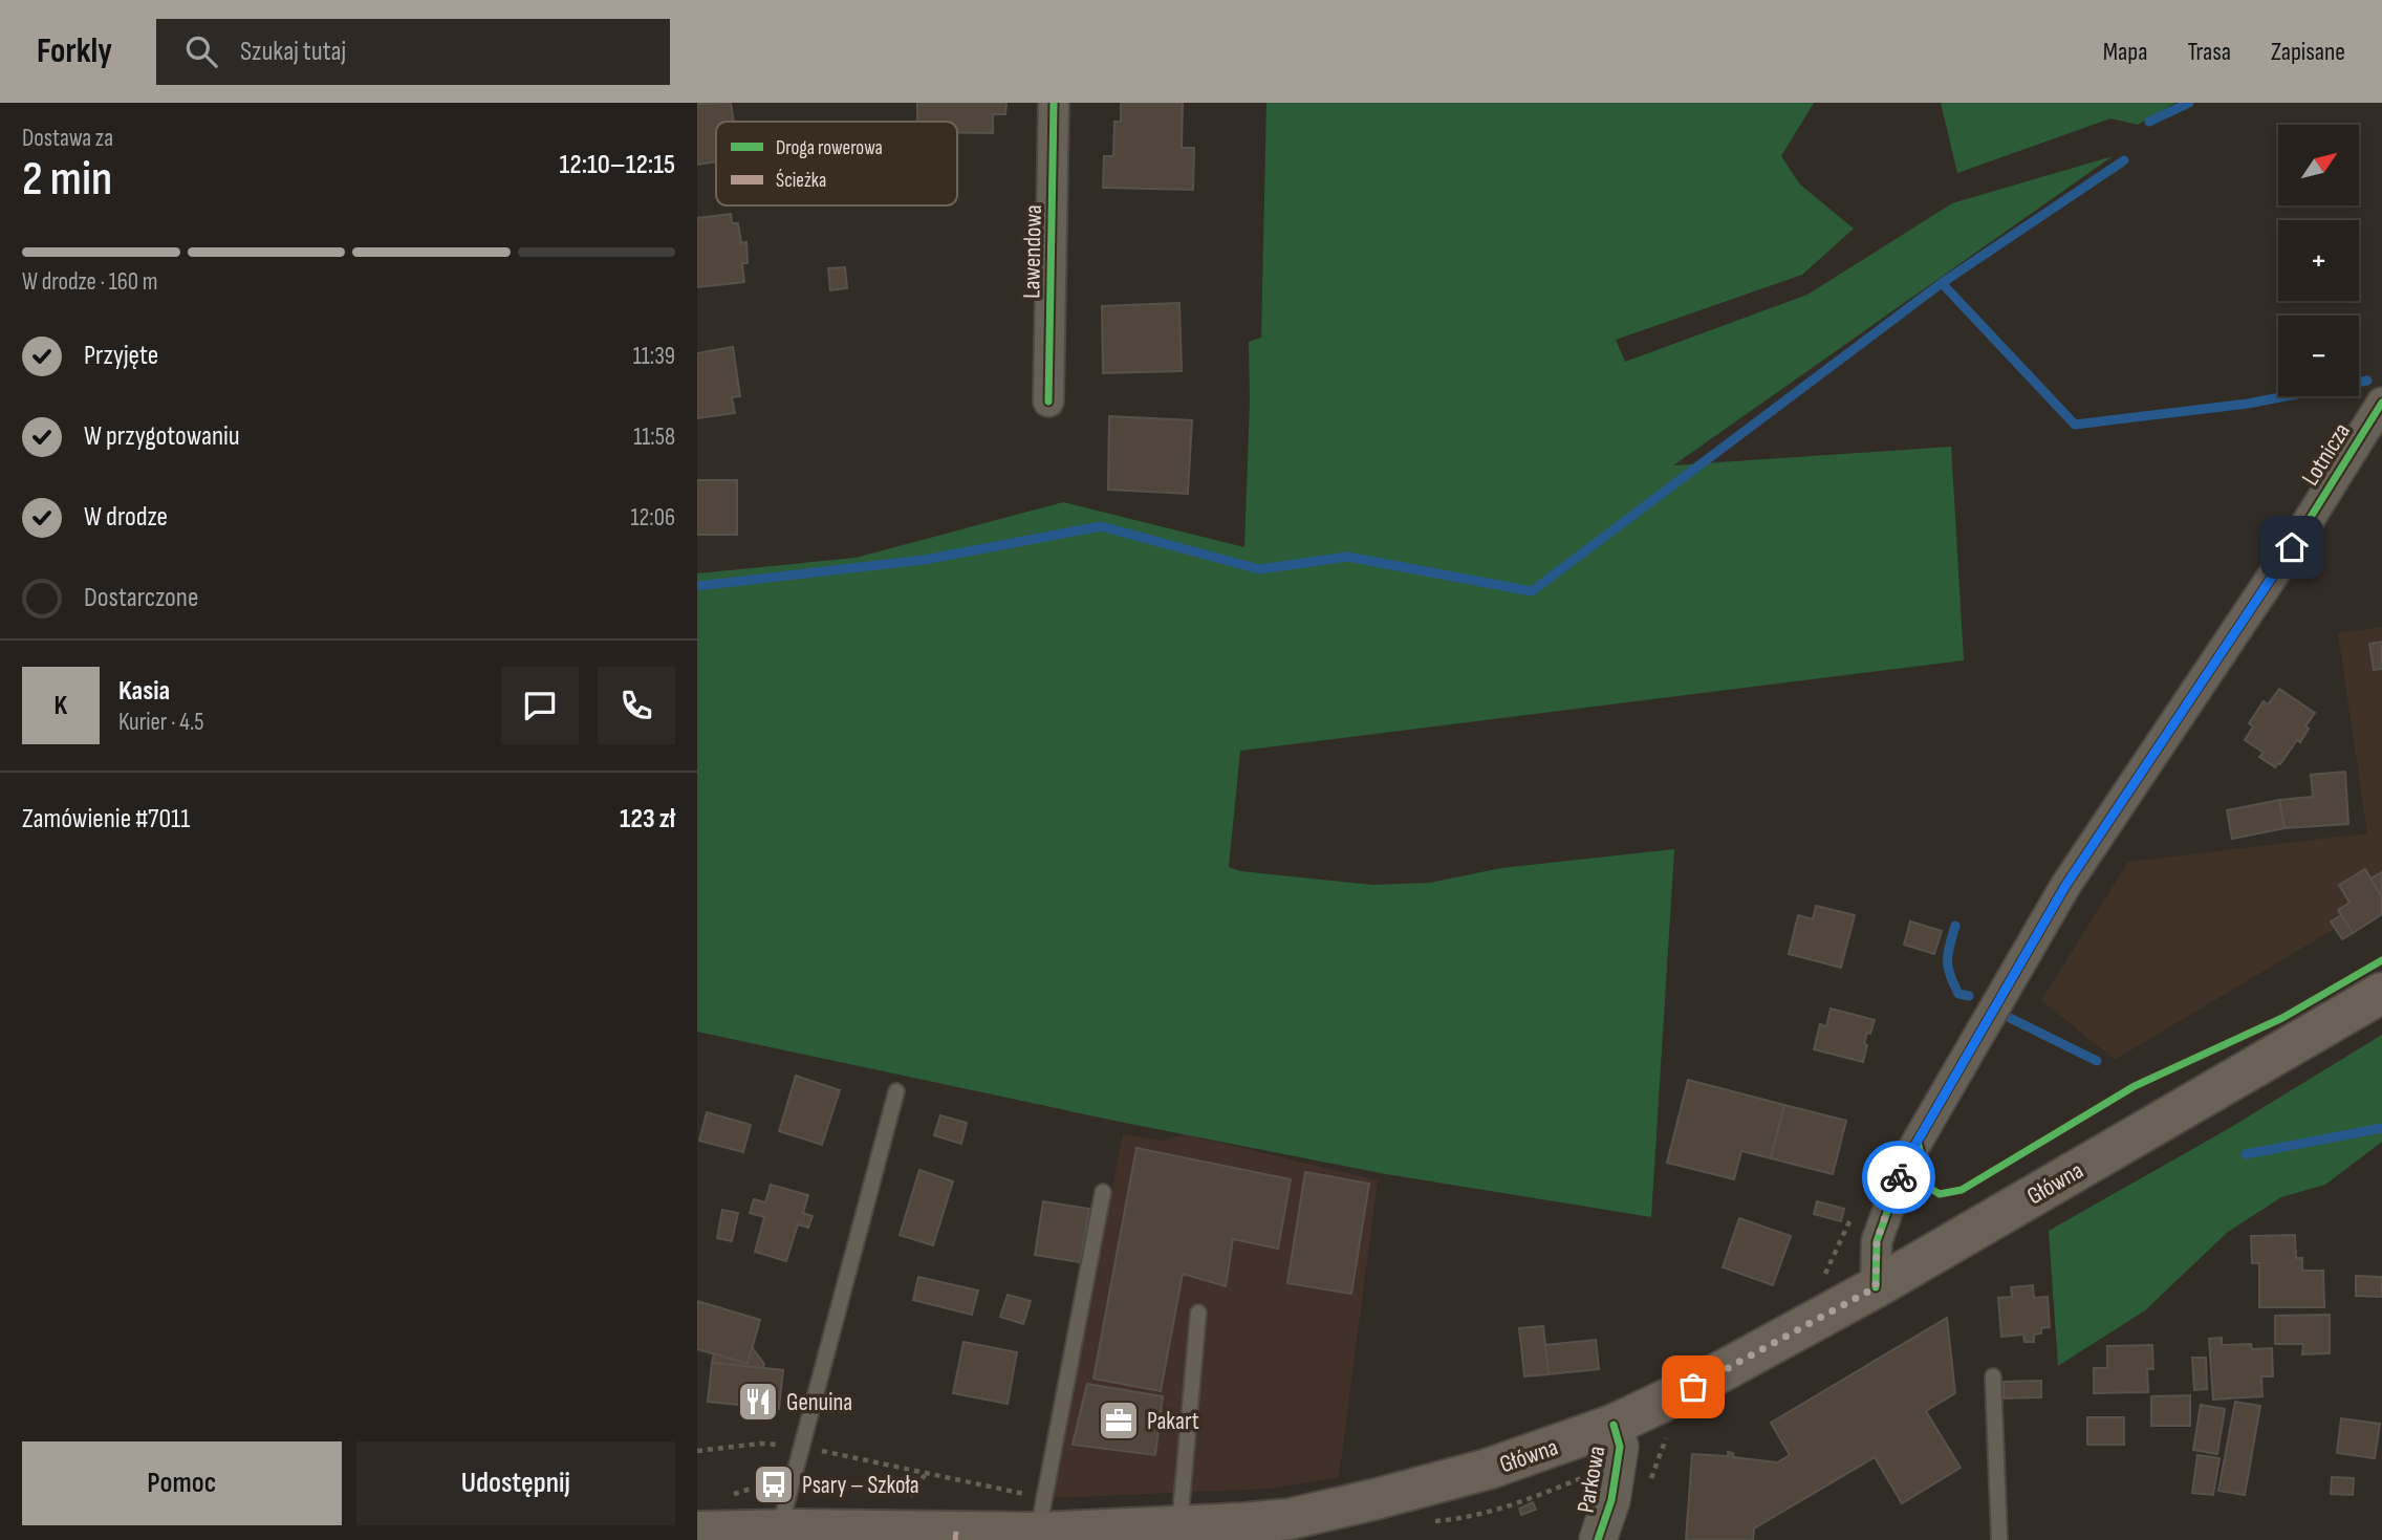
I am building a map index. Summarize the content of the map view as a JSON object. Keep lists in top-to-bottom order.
{
  "streets": {
    "main road": ["Główna"],
    "street": ["Lawendowa", "Lotnicza", "Parkowa"]
  },
  "crossings": [
    ["Lotnicza", "Główna"],
    ["Główna", "Parkowa"]
  ],
  "places": {
    "restaurant": ["Genuina"],
    "office": ["Pakart"],
    "bus stop": ["Psary – Szkoła"]
  },
  "legend": ["Droga rowerowa", "Ścieżka"],
  "north": "top right",
  "page": {
    "header": "Forkly",
    "search": "Szukaj tutaj",
    "nav": ["Mapa", "Trasa", "Zapisane"],
    "heading": ["2 min", "Dostawa za", "12:10–12:15"],
    "panel": [
      "Kasia",
      "Kurier · 4.5",
      "Zamówienie #7011",
      "123 zł"
    ],
    "map_buttons": ["+", "−"],
    "bar": "W drodze · 160 m",
    "list": [
      ["Przyjęte", "11:39"],
      ["W przygotowaniu", "11:58"],
      ["W drodze", "12:06"],
      "Dostarczone"
    ],
    "round": "K",
    "buttons": ["Pomoc", "Udostępnij"]
  }
}
